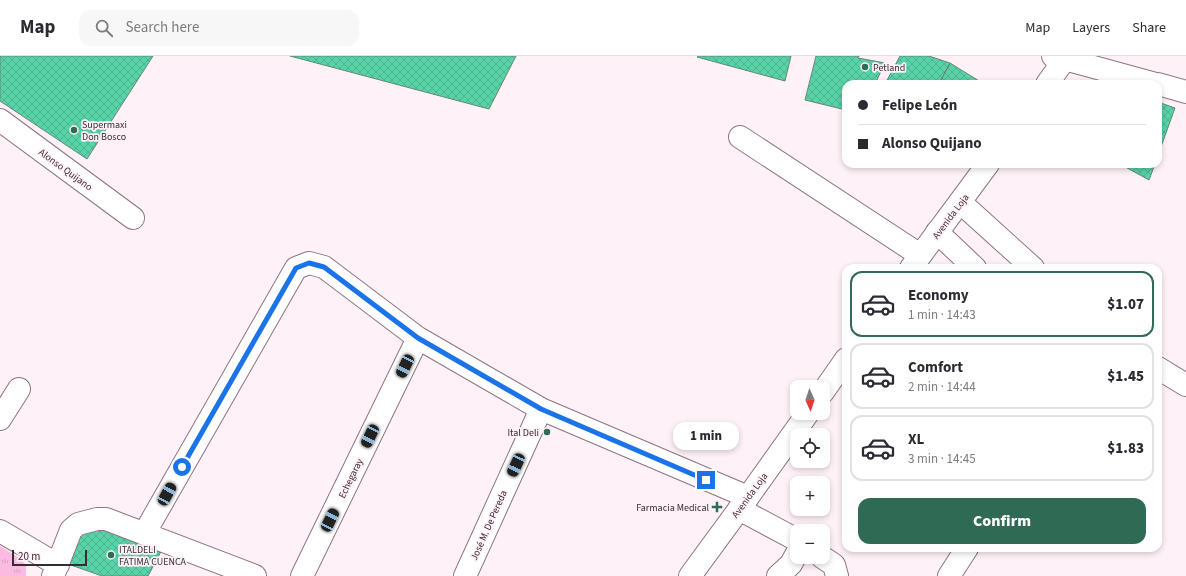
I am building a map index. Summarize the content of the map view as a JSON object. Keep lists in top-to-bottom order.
{
  "streets": {
    "street": [
      "Alonso Quijano",
      "Avenida Loja",
      "Echegaray",
      "José M. De Pereda"
    ]
  },
  "places": {
    "other": [
      "Petland",
      "Supermaxi Don Bosco",
      "Ital Deli",
      "ITALDELI FATIMA CUENCA"
    ],
    "health": ["Farmacia Medical"]
  },
  "scale_bar": "20 m",
  "north": "bottom",
  "page": {
    "header": "Map",
    "search": "Search here",
    "nav": ["Map", "Layers", "Share"],
    "banner": ["Felipe León", "Alonso Quijano"],
    "list": [
      {
        "name": "Economy",
        "note": "1 min · 14:43",
        "value": "$1.07"
      },
      {
        "name": "Comfort",
        "note": "2 min · 14:44",
        "value": "$1.45"
      },
      {
        "name": "XL",
        "note": "3 min · 14:45",
        "value": "$1.83"
      }
    ],
    "map_buttons": ["+", "−"],
    "bubble": "1 min",
    "buttons": "Confirm",
    "scale": "20 m"
  }
}
